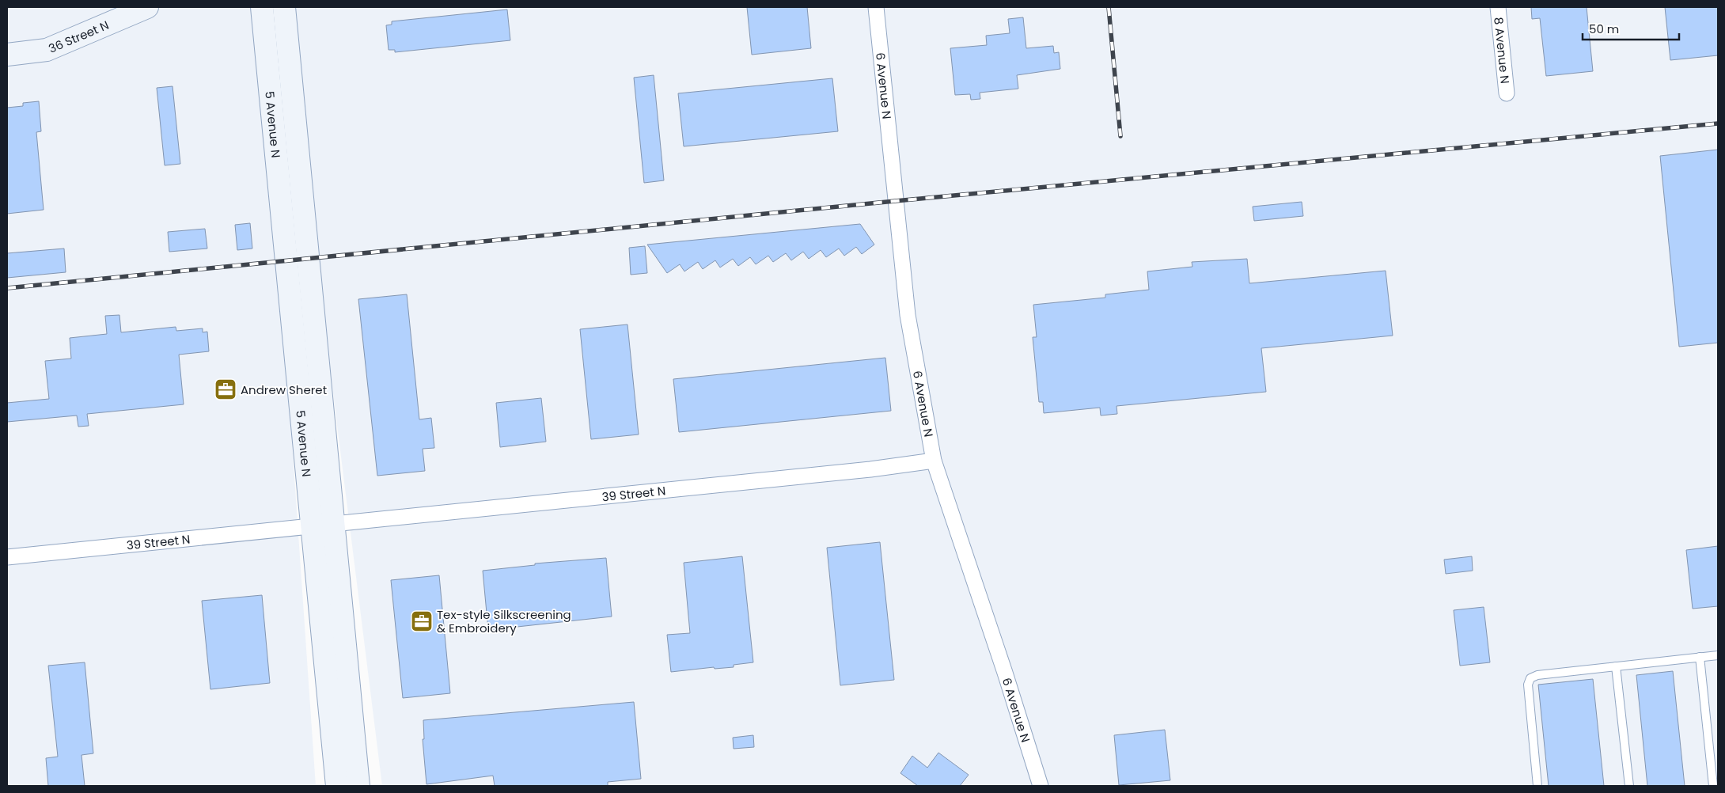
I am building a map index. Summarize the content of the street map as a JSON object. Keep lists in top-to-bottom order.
{
  "streets": {
    "main road": ["36 Street N", "5 Avenue N"],
    "street": ["8 Avenue N", "6 Avenue N", "39 Street N"]
  },
  "crossings": [
    ["6 Avenue N", "39 Street N"],
    ["5 Avenue N", "39 Street N"]
  ],
  "places": {
    "office": ["Andrew Sheret", "Tex-style Silkscreening & Embroidery"]
  },
  "scale_bar": "50 m"
}
